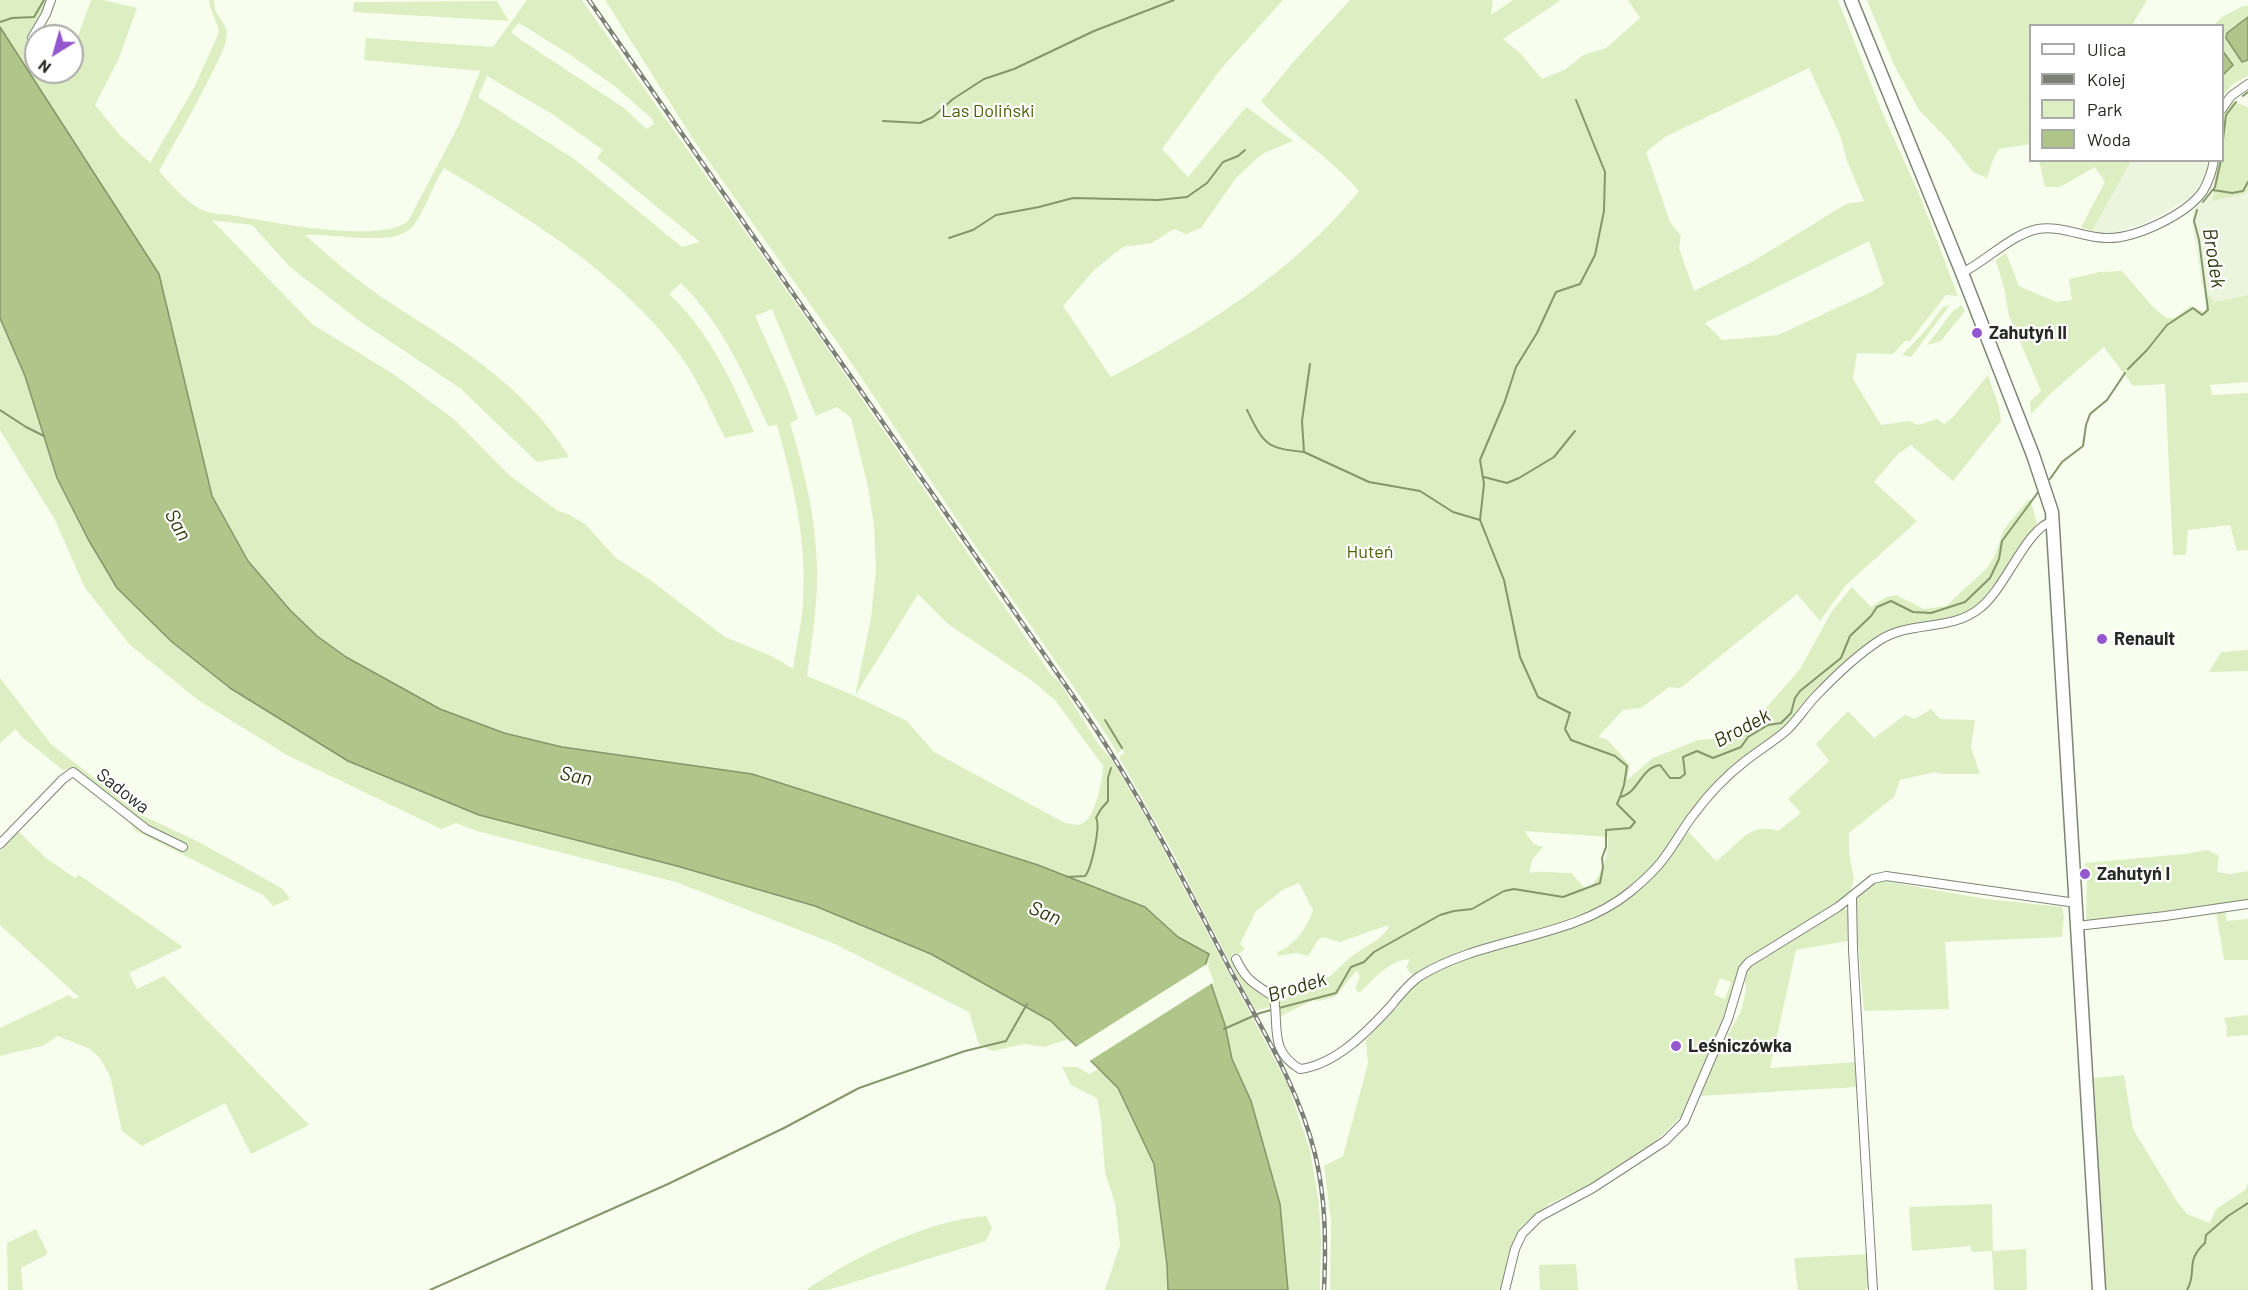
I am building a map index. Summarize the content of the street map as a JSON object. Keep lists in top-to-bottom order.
{
  "streets": {
    "street": ["Sadowa"]
  },
  "water": ["Brodek", "San"],
  "parks": ["Las Doliński", "Huteń"],
  "places": [
    "Zahutyń II",
    "Renault",
    "Zahutyń I",
    "Leśniczówka"
  ],
  "legend": [
    "Ulica",
    "Kolej",
    "Park",
    "Woda"
  ],
  "north": "bottom left"
}
